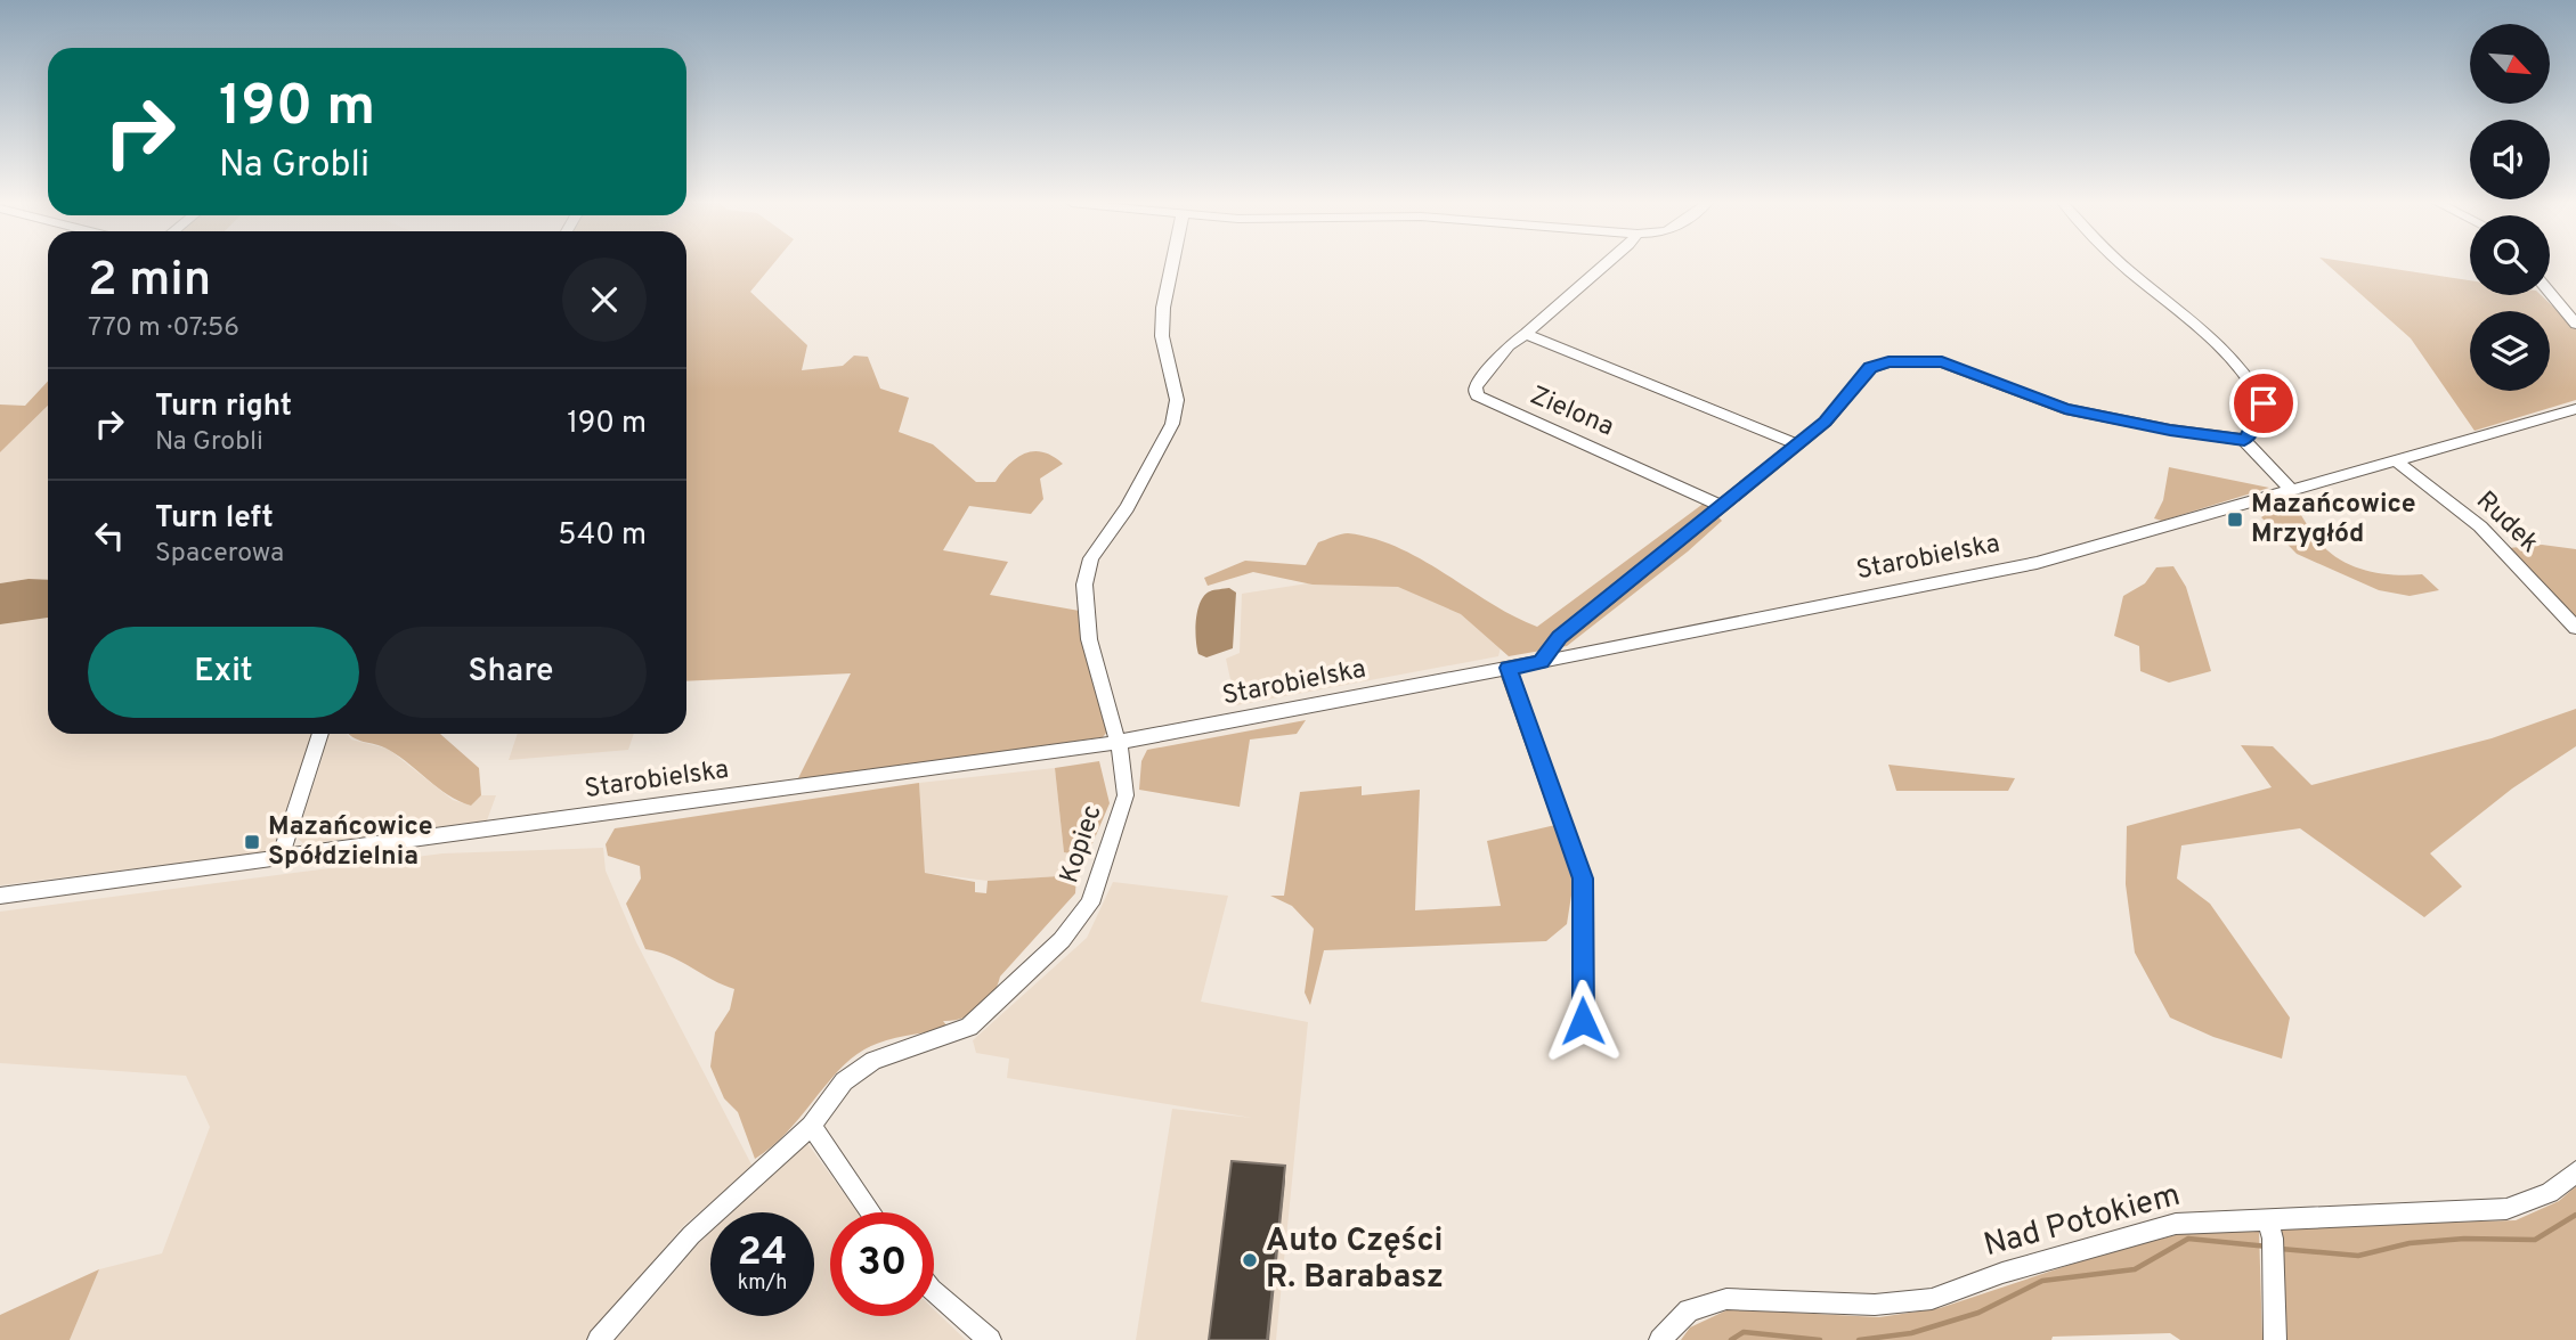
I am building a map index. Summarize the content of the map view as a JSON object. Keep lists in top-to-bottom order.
{
  "streets": {
    "street": [
      "Zielona",
      "Rudek",
      "Starobielska",
      "Kopiec",
      "Nad Potokiem"
    ]
  },
  "crossings": [
    ["Rudek", "Starobielska"],
    ["Starobielska", "Kopiec"]
  ],
  "places": {
    "transit": ["Mazańcowice Mrzygłód", "Mazańcowice Spółdzielnia"],
    "other": ["Auto Części R. Barabasz"]
  },
  "north": "bottom right",
  "page": {
    "turn": ["190 m", "Na Grobli"],
    "heading": ["2 min", "770 m · 07:56"],
    "list": [
      {
        "name": "Turn right",
        "note": "Na Grobli",
        "value": "190 m"
      },
      {
        "name": "Turn left",
        "note": "Spacerowa",
        "value": "540 m"
      }
    ],
    "buttons": ["Exit", "Share"],
    "speed": "24 km/h",
    "limit": "30"
  }
}
